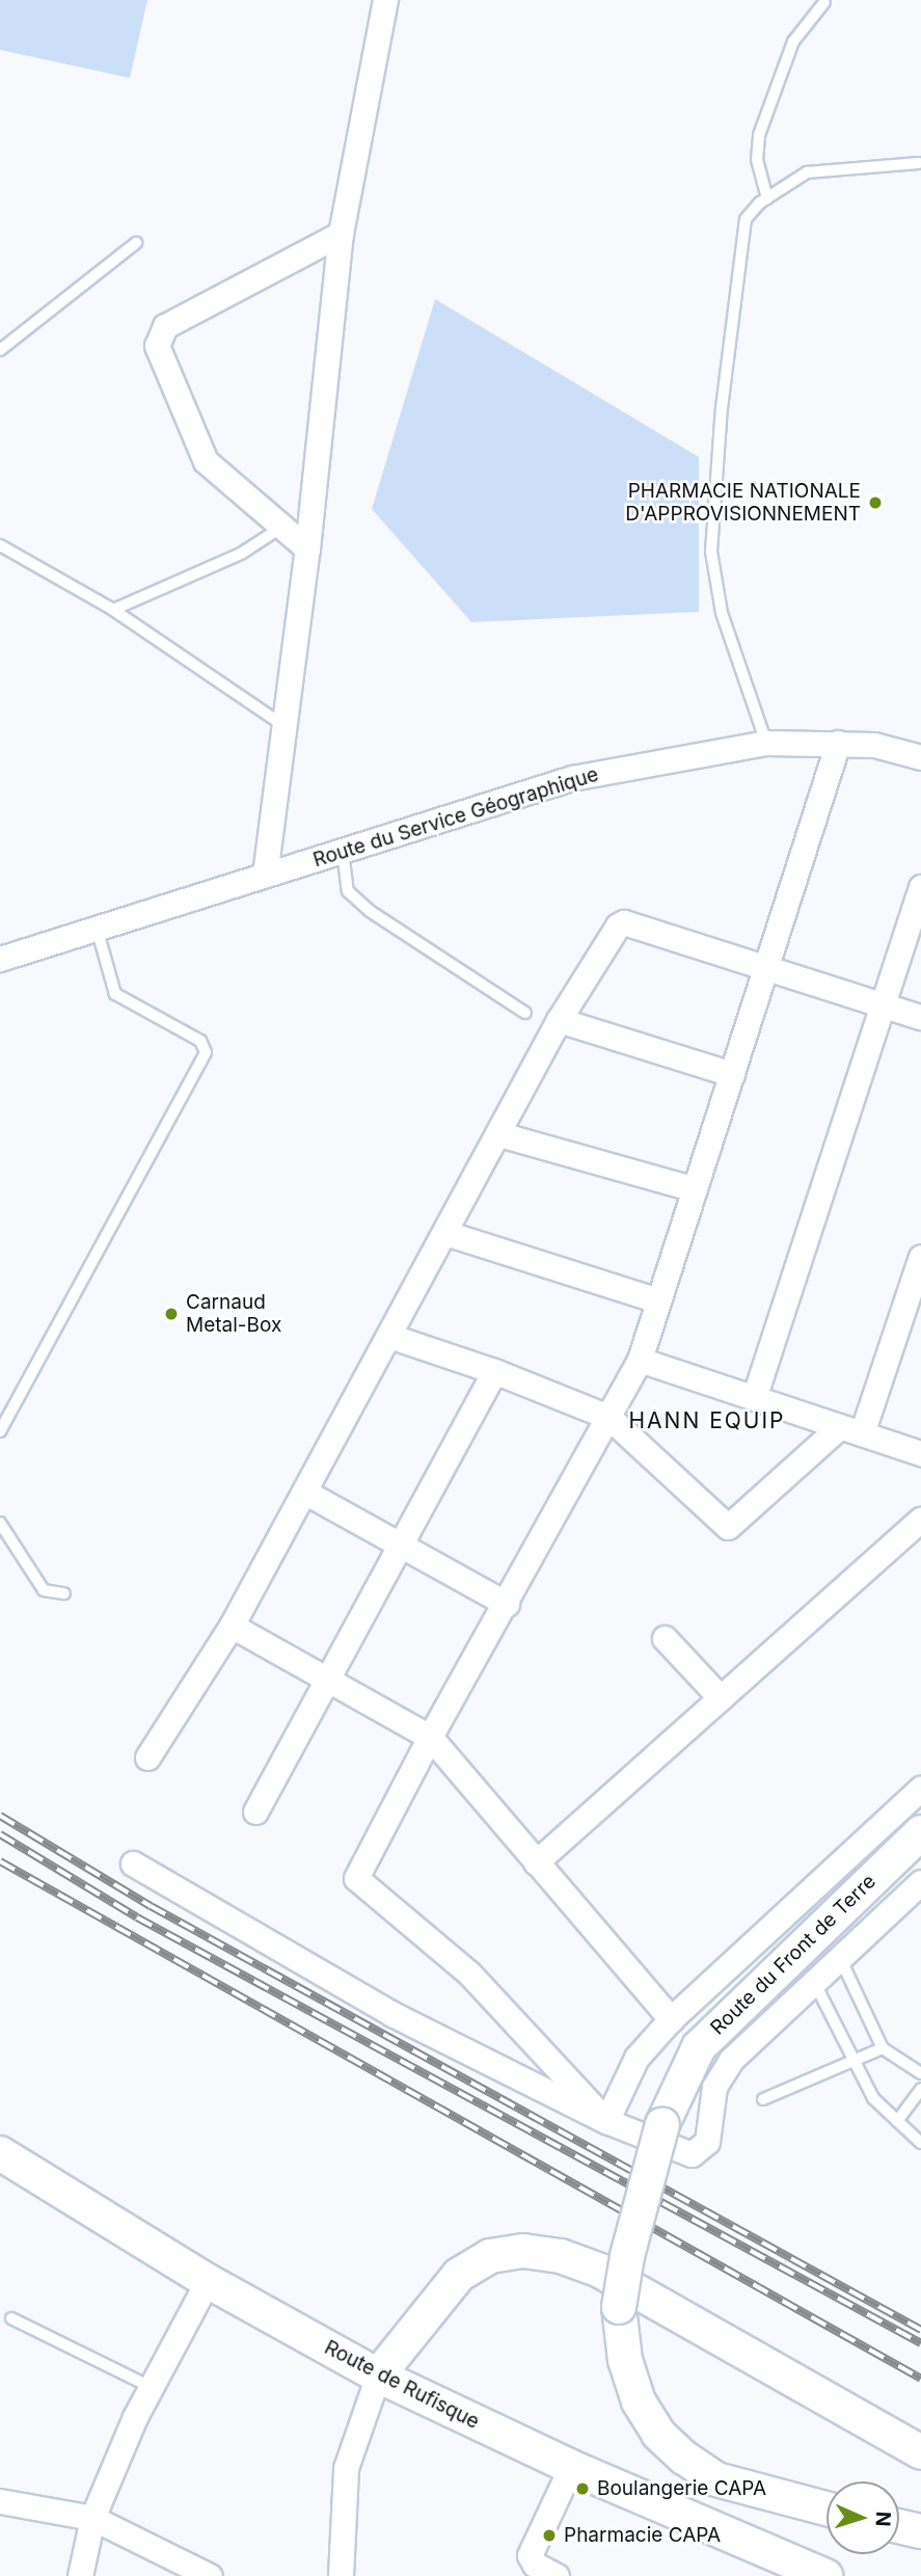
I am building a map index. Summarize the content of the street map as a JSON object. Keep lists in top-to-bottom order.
{
  "streets": {
    "main road": ["Route du Front de Terre", "Route de Rufisque"],
    "street": ["Route du Service Géographique"]
  },
  "districts": ["HANN EQUIP"],
  "places": [
    "PHARMACIE NATIONALE D'APPROVISIONNEMENT",
    "Carnaud Metal-Box",
    "Boulangerie CAPA",
    "Pharmacie CAPA"
  ],
  "north": "right"
}
